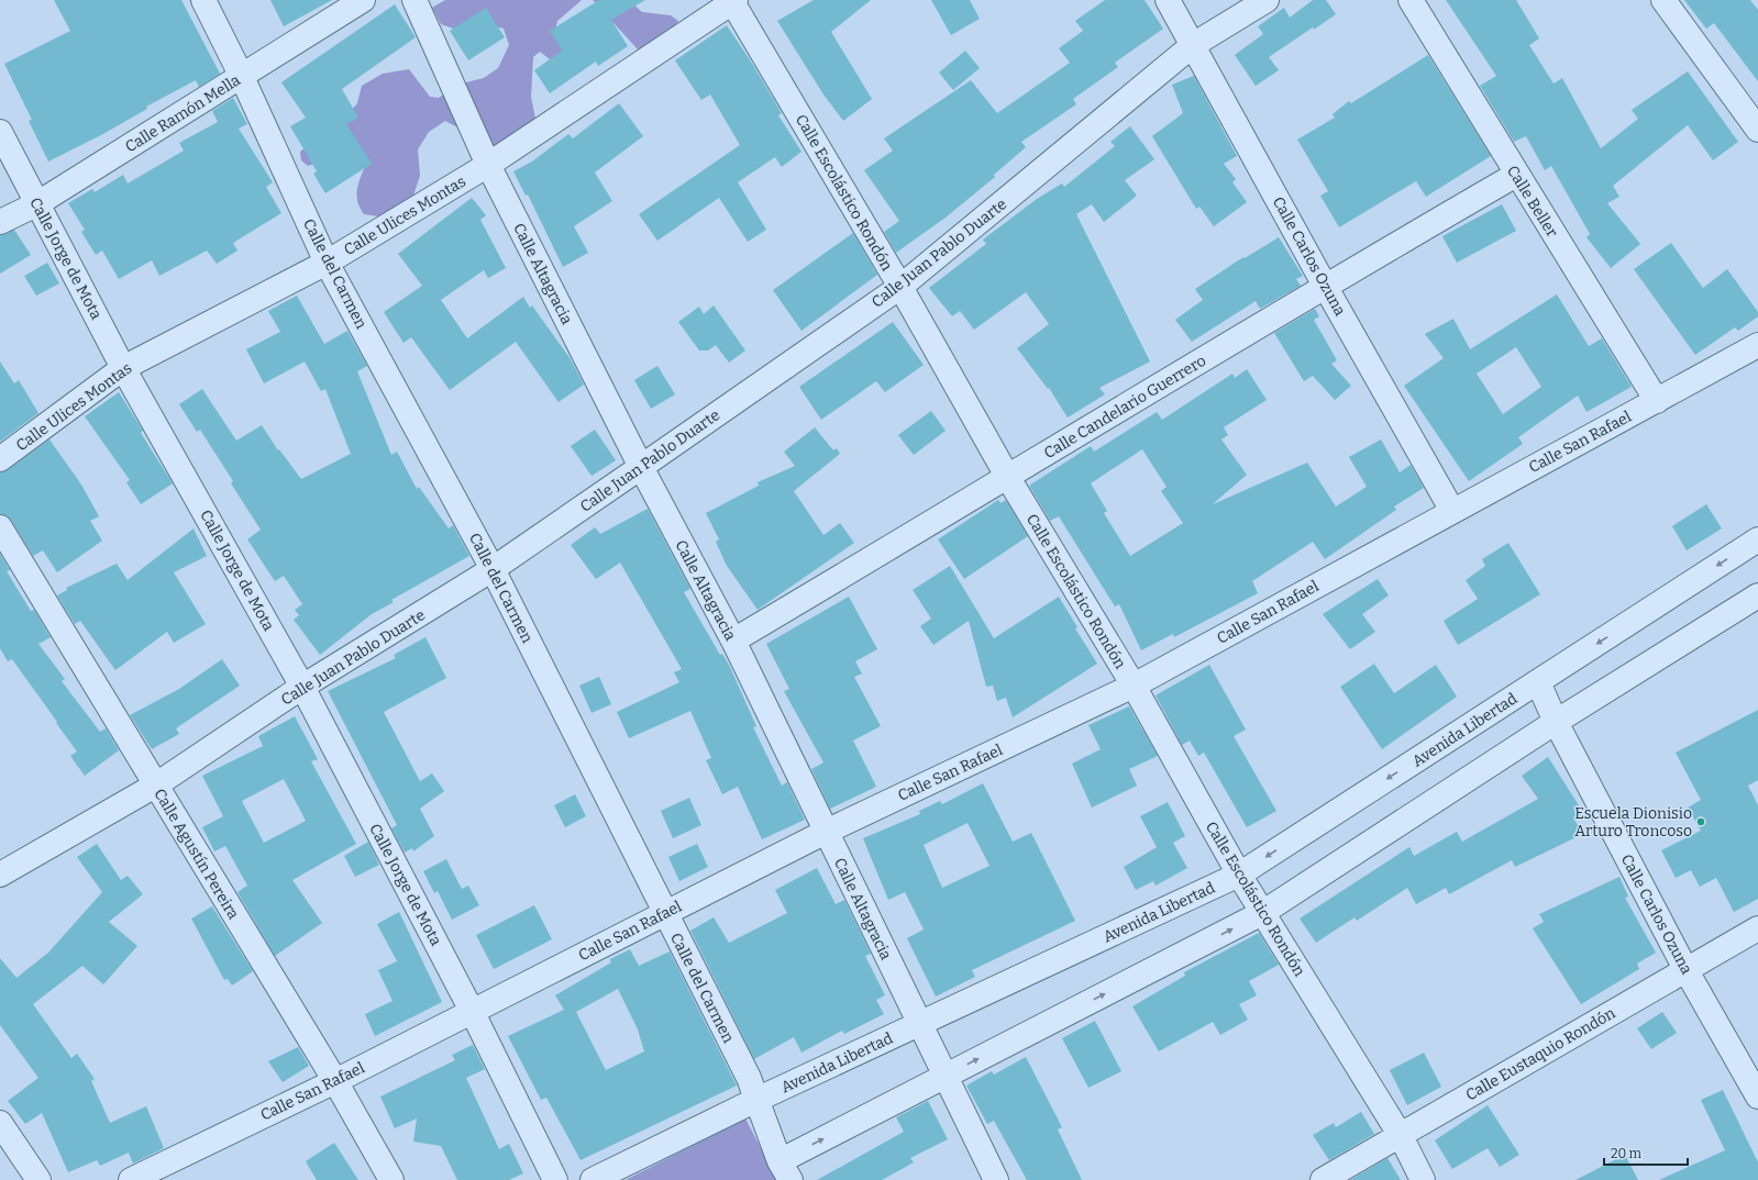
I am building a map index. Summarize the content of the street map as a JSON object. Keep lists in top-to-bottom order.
{
  "streets": {
    "street": [
      "Calle Ramón Mella",
      "Calle Escolástico Rondón",
      "Calle Beller",
      "Calle Ulices Montas",
      "Calle Juan Pablo Duarte",
      "Calle Carlos Ozuna",
      "Calle Jorge de Mota",
      "Calle del Carmen",
      "Calle Altagracia",
      "Calle Candelario Guerrero",
      "Calle San Rafael",
      "Avenida Libertad",
      "Calle Agustín Pereira",
      "Calle Eustaquio Rondón"
    ]
  },
  "crossings": [
    ["Calle Ramón Mella", "Calle Jorge de Mota"],
    ["Calle Ramón Mella", "Calle del Carmen"],
    ["Calle Escolástico Rondón", "Calle Ulices Montas"],
    ["Calle Escolástico Rondón", "Calle Juan Pablo Duarte"],
    ["Calle Escolástico Rondón", "Calle Candelario Guerrero"],
    ["Calle Escolástico Rondón", "Calle San Rafael"],
    ["Calle Escolástico Rondón", "Avenida Libertad"],
    ["Calle Escolástico Rondón", "Calle Eustaquio Rondón"],
    ["Calle Beller", "Calle Candelario Guerrero"],
    ["Calle Beller", "Calle San Rafael"],
    ["Calle Ulices Montas", "Calle Jorge de Mota"],
    ["Calle Ulices Montas", "Calle del Carmen"],
    ["Calle Ulices Montas", "Calle Altagracia"],
    ["Calle Juan Pablo Duarte", "Calle Carlos Ozuna"],
    ["Calle Juan Pablo Duarte", "Calle Jorge de Mota"],
    ["Calle Juan Pablo Duarte", "Calle del Carmen"],
    ["Calle Juan Pablo Duarte", "Calle Altagracia"],
    ["Calle Juan Pablo Duarte", "Calle Agustín Pereira"],
    ["Calle Carlos Ozuna", "Calle Candelario Guerrero"],
    ["Calle Carlos Ozuna", "Calle San Rafael"],
    ["Calle Carlos Ozuna", "Avenida Libertad"],
    ["Calle Carlos Ozuna", "Calle Eustaquio Rondón"],
    ["Calle Jorge de Mota", "Calle San Rafael"],
    ["Calle del Carmen", "Calle San Rafael"],
    ["Calle del Carmen", "Avenida Libertad"],
    ["Calle Altagracia", "Calle Candelario Guerrero"],
    ["Calle Altagracia", "Calle San Rafael"],
    ["Calle Altagracia", "Avenida Libertad"],
    ["Calle San Rafael", "Calle Agustín Pereira"]
  ],
  "places": ["Escuela Dionisio Arturo Troncoso"],
  "scale_bar": "20 m"
}
